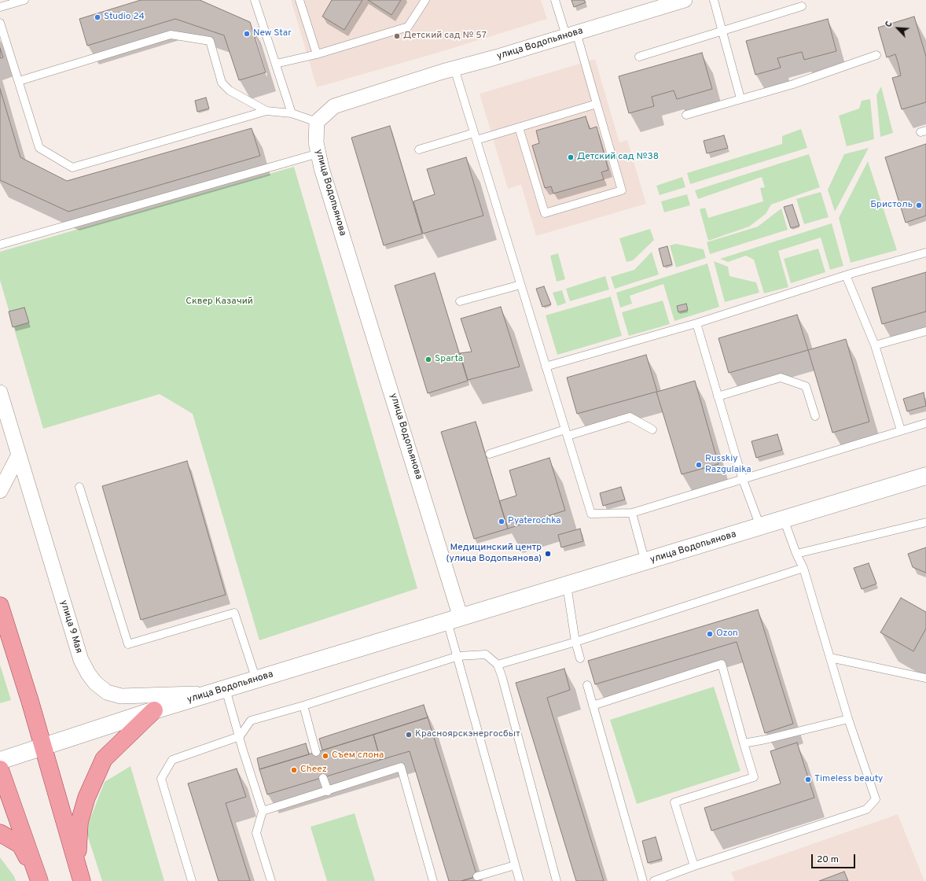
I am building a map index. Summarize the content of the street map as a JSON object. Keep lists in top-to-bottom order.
{
  "streets": {
    "street": ["улица Водопьянова", "улица 9 Мая"]
  },
  "crossings": [
    ["улица Водопьянова", "улица 9 Мая"]
  ],
  "parks": ["Сквер Казачий"],
  "places": [
    "Studio 24",
    "New Star",
    "Детский сад № 57",
    "Детский сад №38",
    "Бристоль",
    "Sparta",
    "Russkiy Razgulaika",
    "Pyaterochka",
    "Медицинский центр (улица Водопьянова)",
    "Ozon",
    "Красноярскэнергосбыт",
    "Съем слона",
    "Cheez",
    "Timeless beauty"
  ],
  "scale_bar": "20 m",
  "north": "top left"
}
